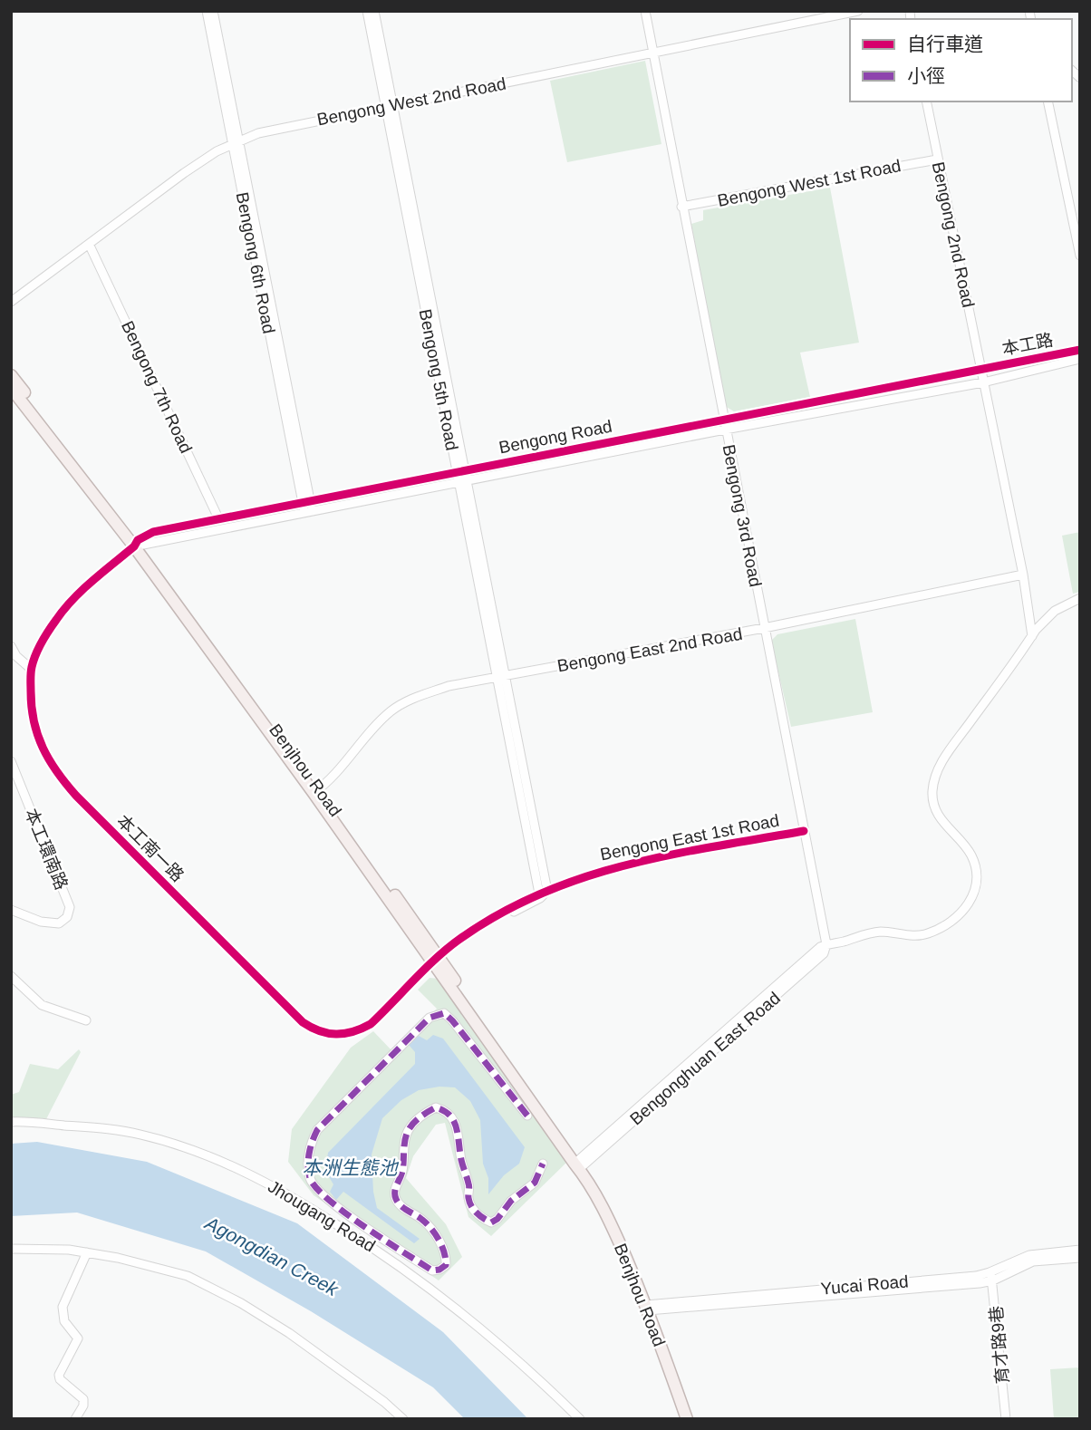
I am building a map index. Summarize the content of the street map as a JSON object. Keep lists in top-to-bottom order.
{
  "streets": {
    "main road": ["Benjhou Road"],
    "street": [
      "Bengong West 2nd Road",
      "Bengong West 1st Road",
      "Bengong 2nd Road",
      "Bengong 6th Road",
      "本工路",
      "Bengong 5th Road",
      "Bengong 7th Road",
      "Bengong Road",
      "Bengong 3rd Road",
      "Bengong East 2nd Road",
      "Bengong East 1st Road",
      "本工南一路",
      "本工環南路",
      "Bengonghuan East Road",
      "Jhougang Road",
      "Yucai Road",
      "育才路9巷"
    ]
  },
  "crossings": [
    ["Bengong West 2nd Road", "Bengong 6th Road"],
    ["Bengong West 2nd Road", "Bengong 5th Road"],
    ["Bengong West 2nd Road", "Bengong 7th Road"],
    ["Bengong West 2nd Road", "Bengong 3rd Road"],
    ["Bengong West 1st Road", "Bengong 2nd Road"],
    ["Bengong West 1st Road", "Bengong 3rd Road"],
    ["Bengong 2nd Road", "本工路"],
    ["Bengong 2nd Road", "Bengong Road"],
    ["Bengong 6th Road", "Bengong Road"],
    ["本工路", "Bengong Road"],
    ["Bengong 5th Road", "Bengong Road"],
    ["Bengong 5th Road", "Bengong East 2nd Road"],
    ["Bengong 5th Road", "Bengong East 1st Road"],
    ["Bengong 7th Road", "Bengong Road"],
    ["Bengong Road", "Bengong 3rd Road"],
    ["Bengong Road", "Benjhou Road"],
    ["Bengong Road", "本工南一路"],
    ["Bengong 3rd Road", "Bengong East 2nd Road"],
    ["Bengong 3rd Road", "Bengong East 1st Road"],
    ["Bengong 3rd Road", "Bengonghuan East Road"],
    ["Bengong East 2nd Road", "Benjhou Road"],
    ["Benjhou Road", "Bengong East 1st Road"],
    ["Benjhou Road", "本工南一路"],
    ["Benjhou Road", "Bengonghuan East Road"],
    ["Benjhou Road", "Yucai Road"],
    ["Bengong East 1st Road", "本工南一路"],
    ["Yucai Road", "育才路9巷"]
  ],
  "water": ["本洲生態池", "Agongdian Creek"],
  "legend": ["自行車道", "小徑"]
}
